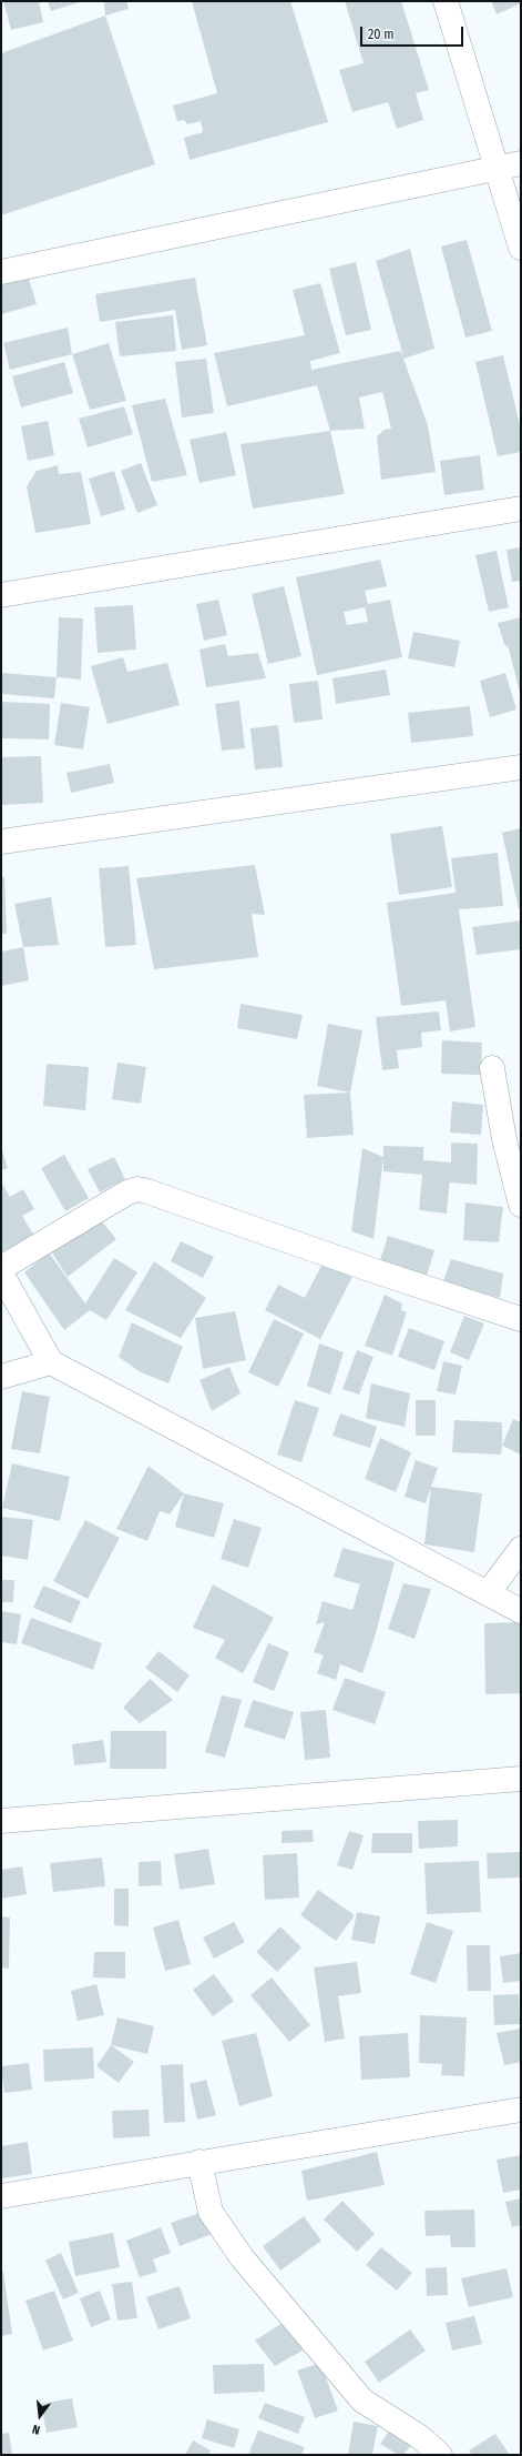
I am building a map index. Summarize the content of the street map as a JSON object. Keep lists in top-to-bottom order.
{
  "scale_bar": "20 m",
  "north": "bottom"
}
